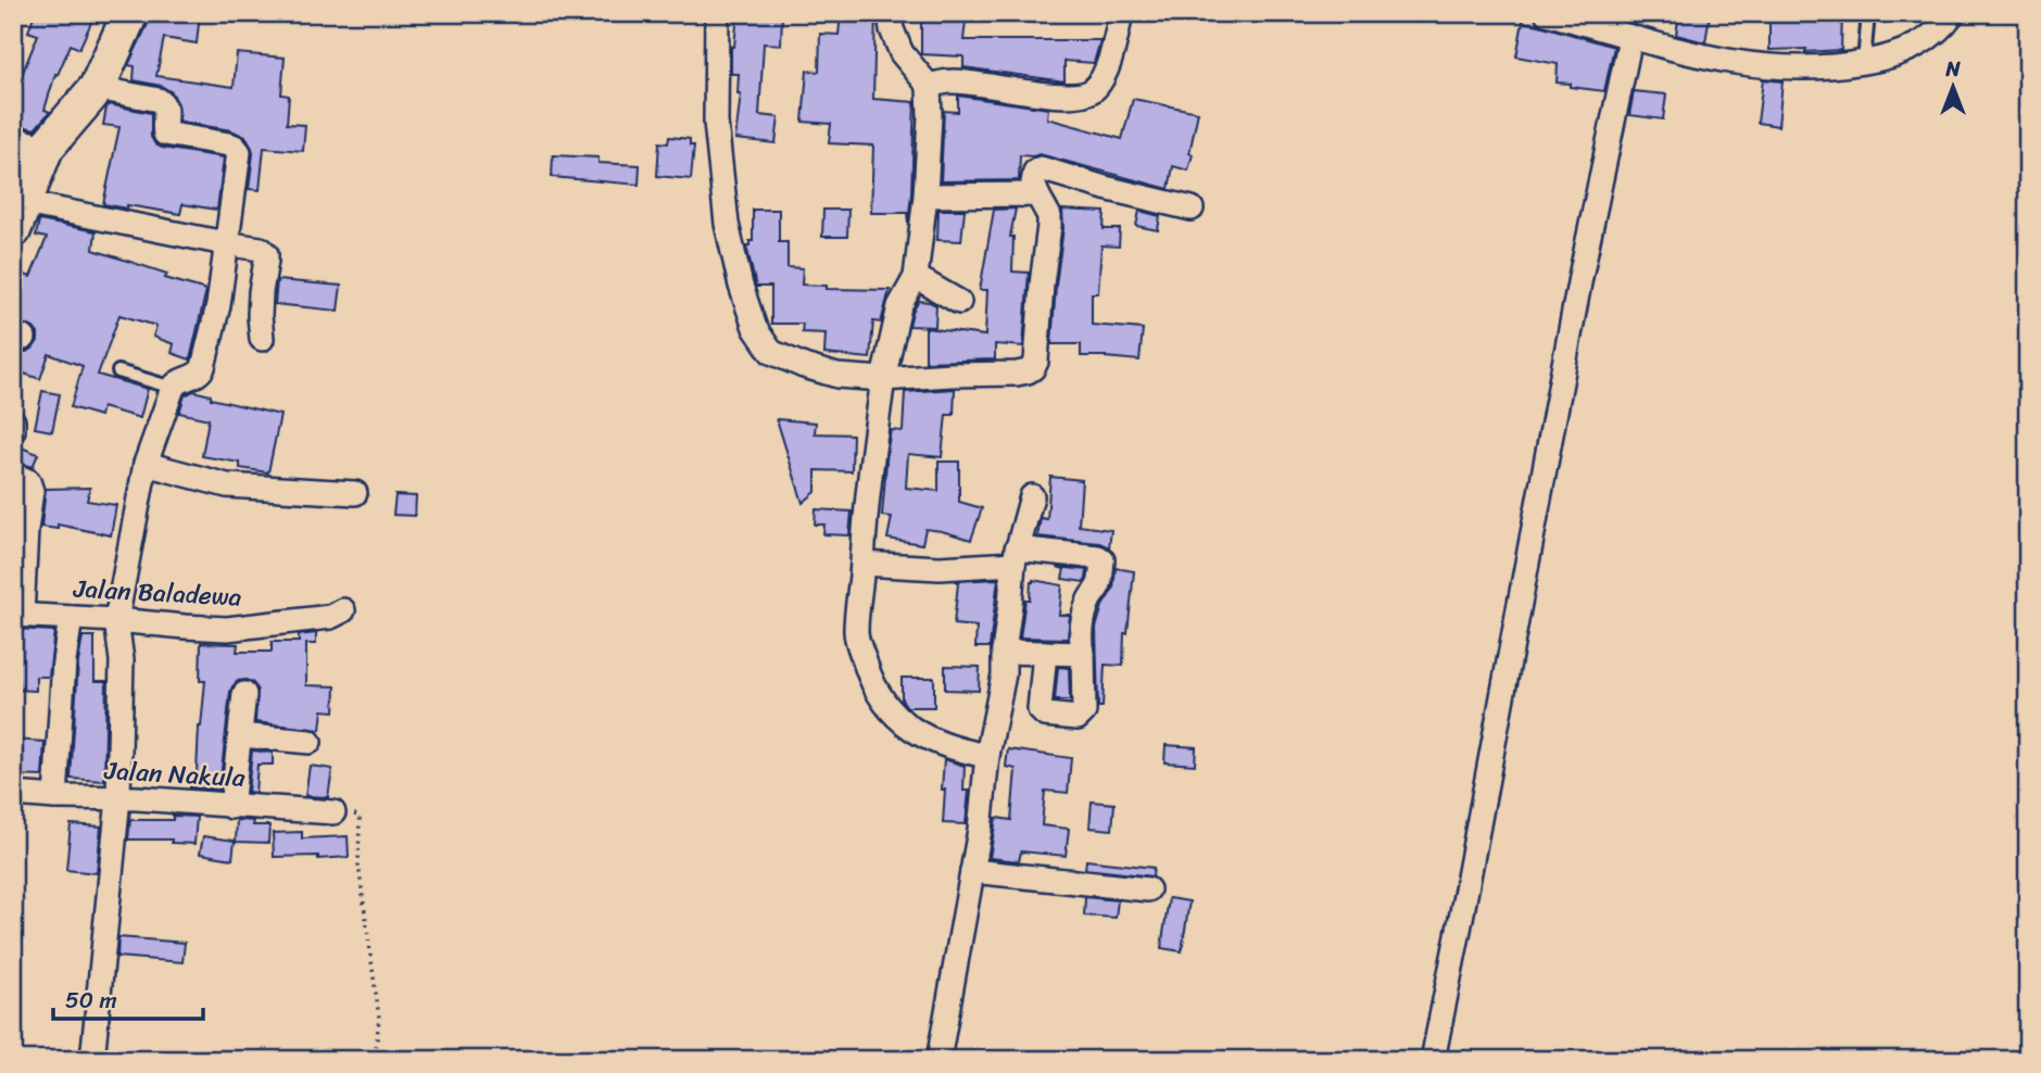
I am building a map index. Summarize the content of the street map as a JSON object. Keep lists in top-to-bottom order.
{
  "streets": {
    "street": ["Jalan Baladewa", "Jalan Nakula"]
  },
  "scale_bar": "50 m",
  "north": "top"
}
